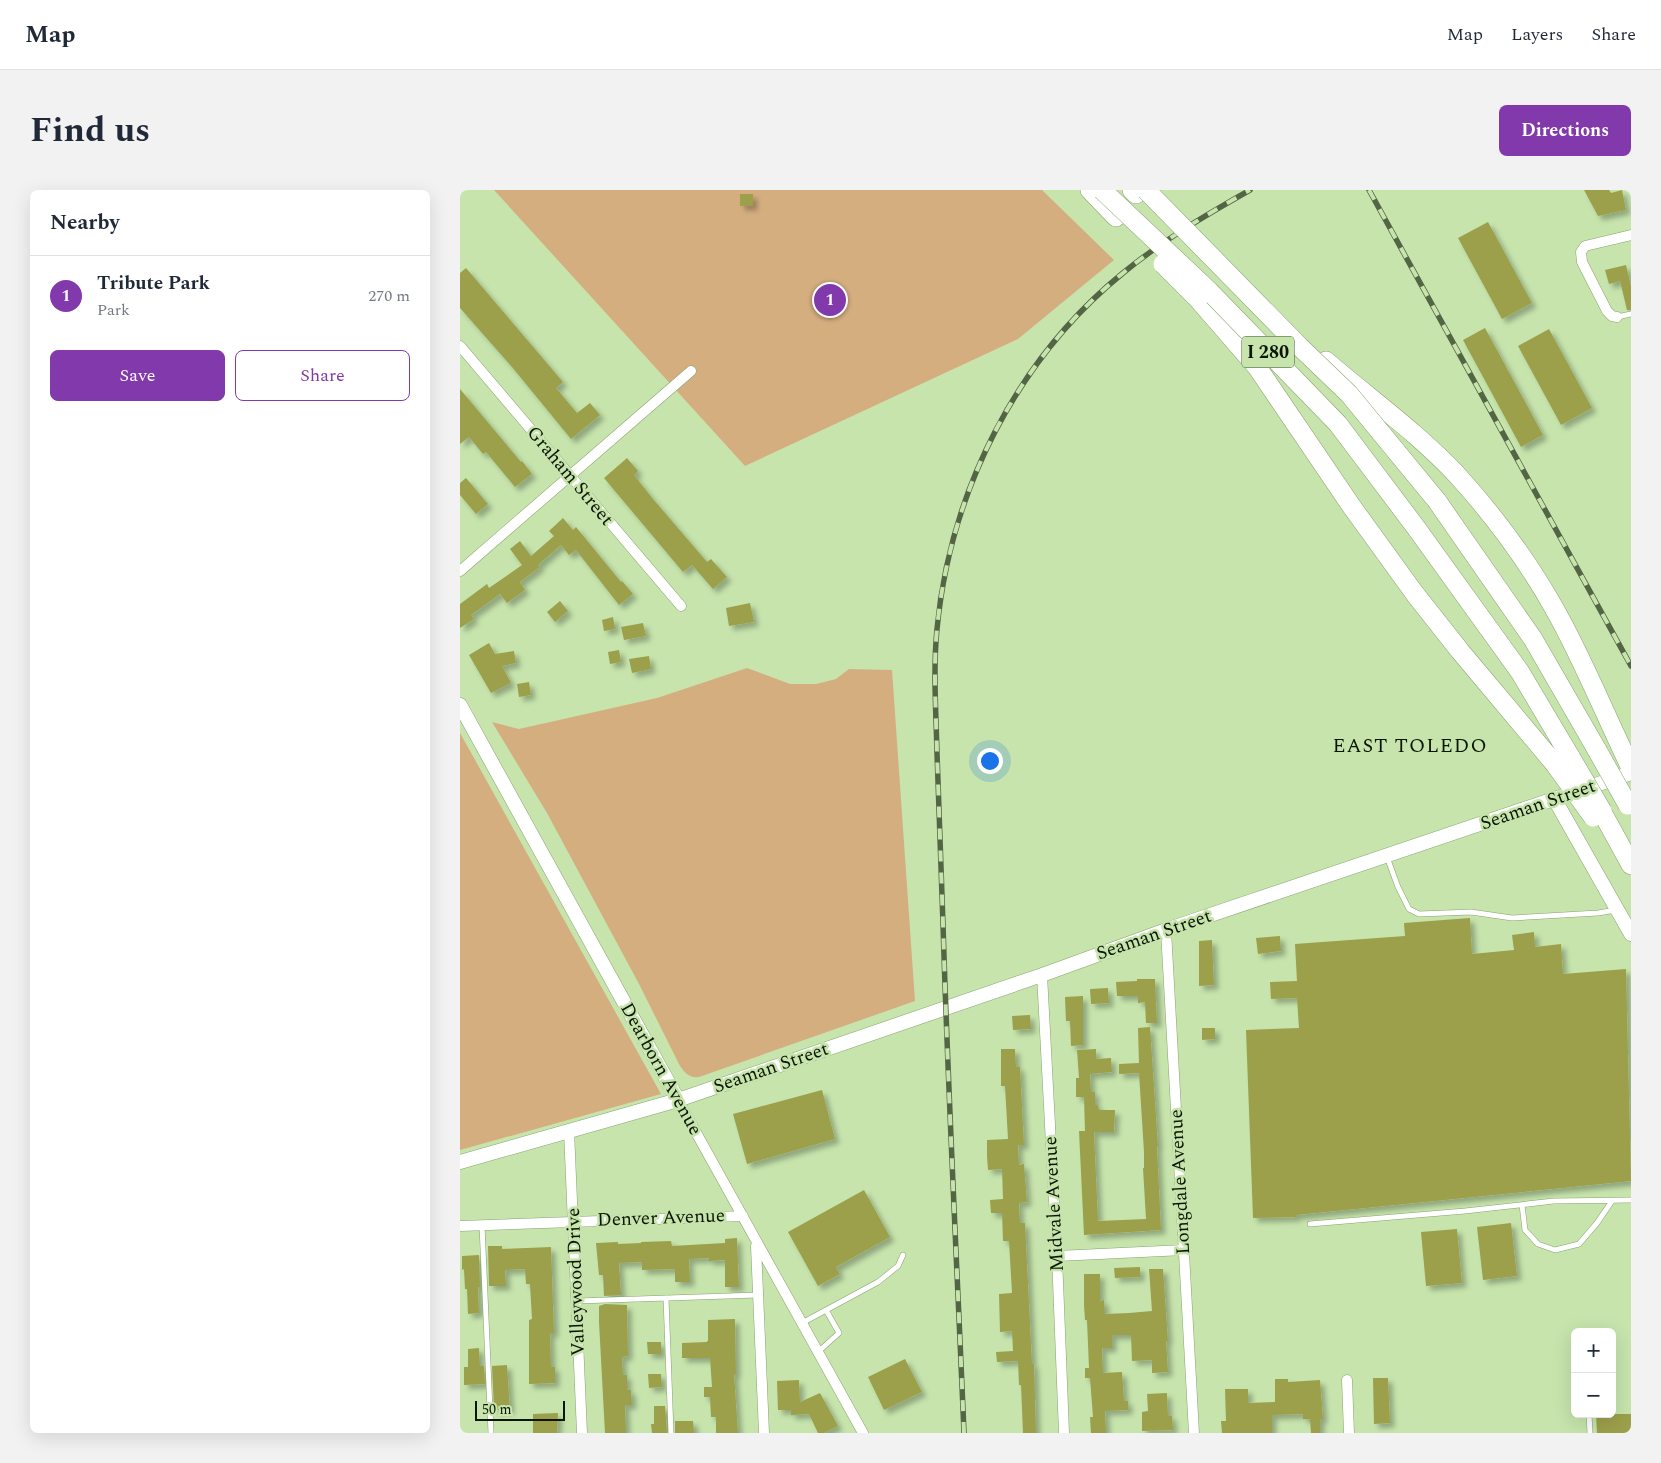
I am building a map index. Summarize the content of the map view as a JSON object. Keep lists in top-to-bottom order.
{
  "streets": {
    "highway": ["I 280"],
    "street": [
      "Graham Street",
      "Seaman Street",
      "Dearborn Avenue",
      "Longdale Avenue",
      "Midvale Avenue",
      "Denver Avenue",
      "Valleywood Drive"
    ]
  },
  "crossings": [
    ["Seaman Street", "Dearborn Avenue"],
    ["Seaman Street", "Longdale Avenue"],
    ["Seaman Street", "Midvale Avenue"],
    ["Seaman Street", "Valleywood Drive"],
    ["Dearborn Avenue", "Denver Avenue"],
    ["Denver Avenue", "Valleywood Drive"]
  ],
  "districts": ["EAST TOLEDO"],
  "scale_bar": "50 m",
  "page": {
    "header": "Map",
    "nav": ["Map", "Layers", "Share"],
    "title": "Find us",
    "buttons": [
      "Directions",
      ["Save", "Share"]
    ],
    "heading": "Nearby",
    "list": [
      {
        "mark": "1",
        "name": "Tribute Park",
        "note": "Park",
        "value": "270 m"
      }
    ],
    "pins": "1",
    "map_buttons": ["+", "−"],
    "scale": "50 m"
  }
}
